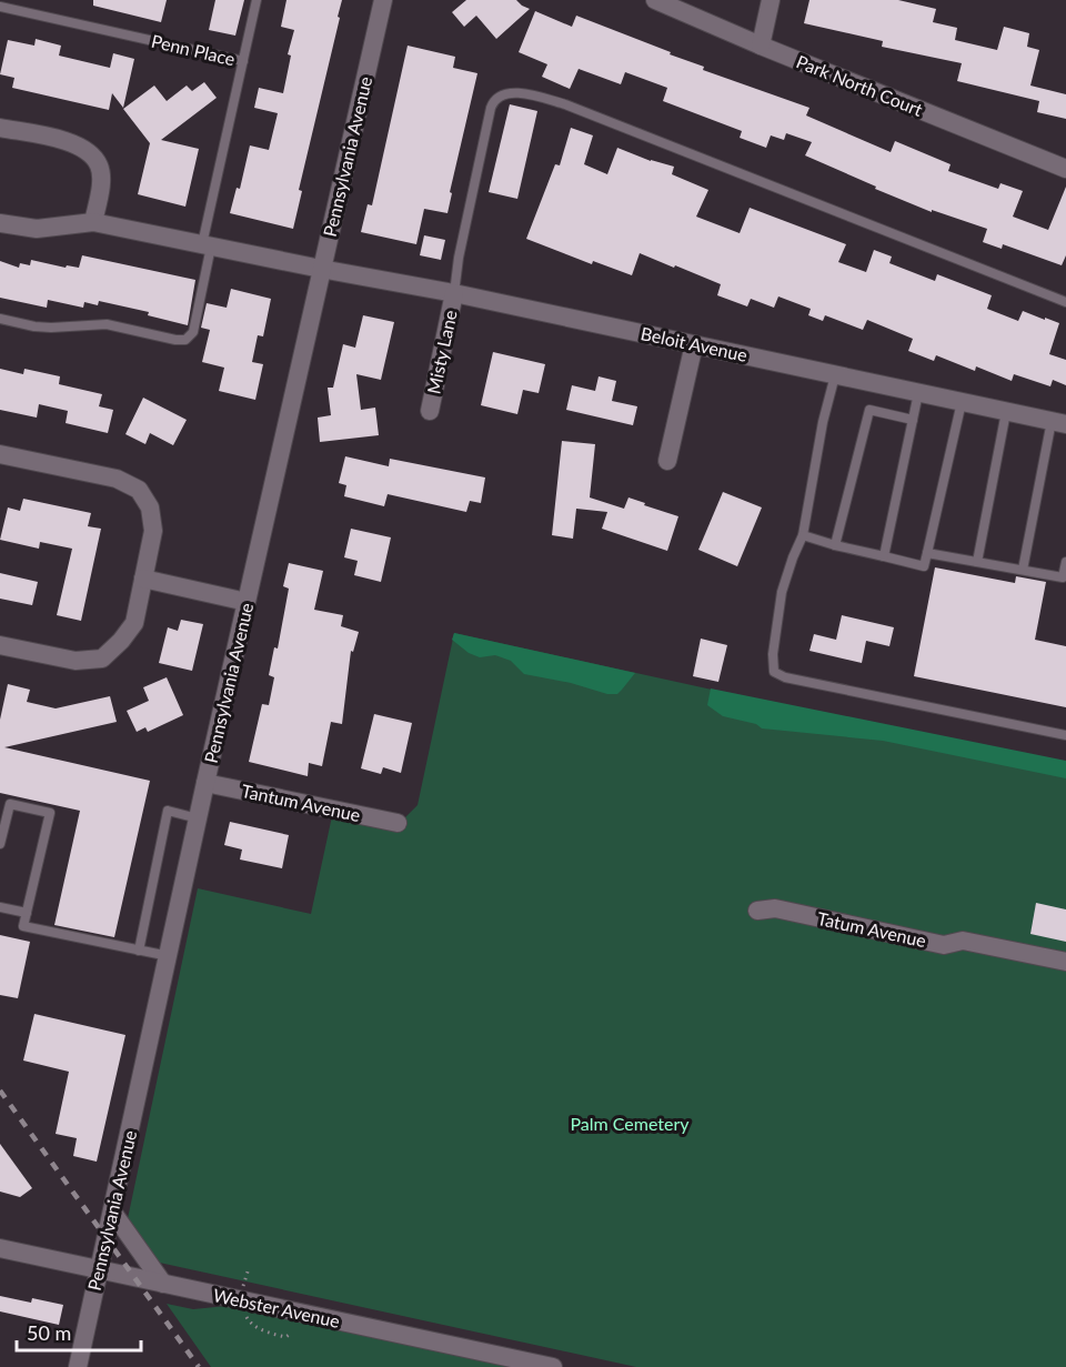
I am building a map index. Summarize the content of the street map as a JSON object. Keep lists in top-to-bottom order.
{
  "streets": {
    "street": [
      "Park North Court",
      "Pennsylvania Avenue",
      "Beloit Avenue",
      "Misty Lane",
      "Tantum Avenue",
      "Tatum Avenue",
      "Webster Avenue"
    ],
    "lane": ["Penn Place"]
  },
  "crossings": [
    ["Pennsylvania Avenue", "Beloit Avenue"],
    ["Pennsylvania Avenue", "Tantum Avenue"],
    ["Pennsylvania Avenue", "Webster Avenue"],
    ["Beloit Avenue", "Misty Lane"]
  ],
  "parks": ["Palm Cemetery"],
  "scale_bar": "50 m"
}
